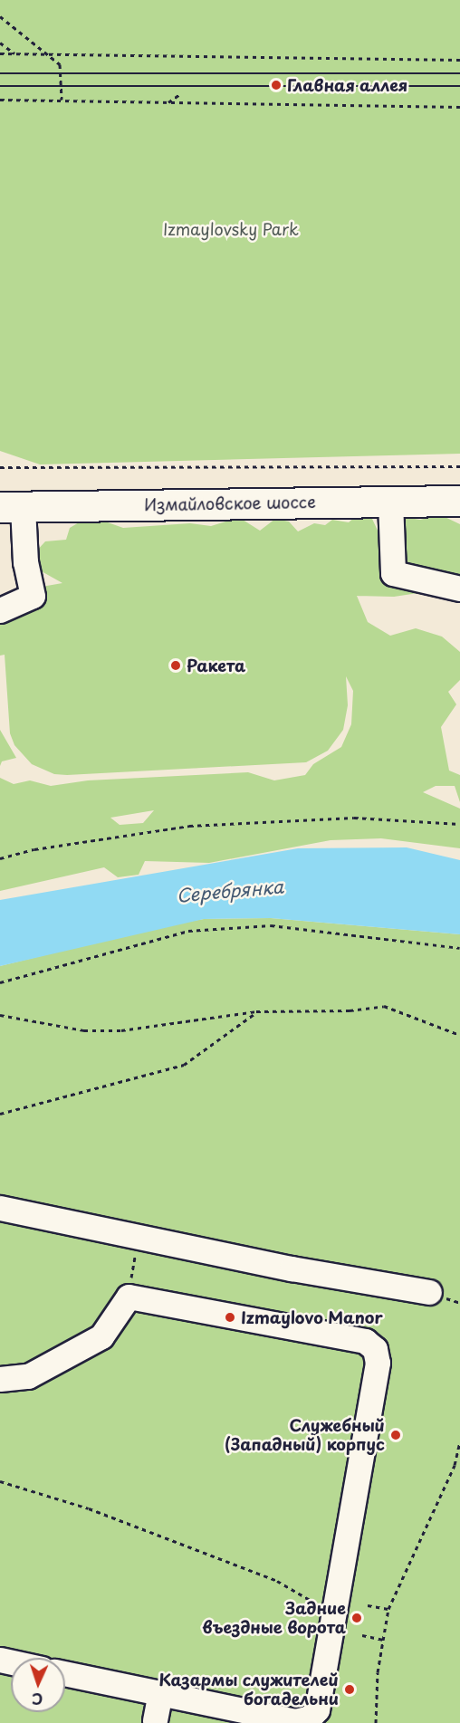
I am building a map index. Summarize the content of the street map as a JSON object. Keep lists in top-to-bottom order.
{
  "streets": {
    "main road": ["Измайловское шоссе"]
  },
  "water": ["Серебрянка"],
  "parks": ["Izmaylovsky Park"],
  "places": [
    "Главная аллея",
    "Ракета",
    "Izmaylovo Manor",
    "Служебный (Западный) корпус",
    "Задние въездные ворота",
    "Казармы служителей богадельни"
  ],
  "north": "bottom"
}
